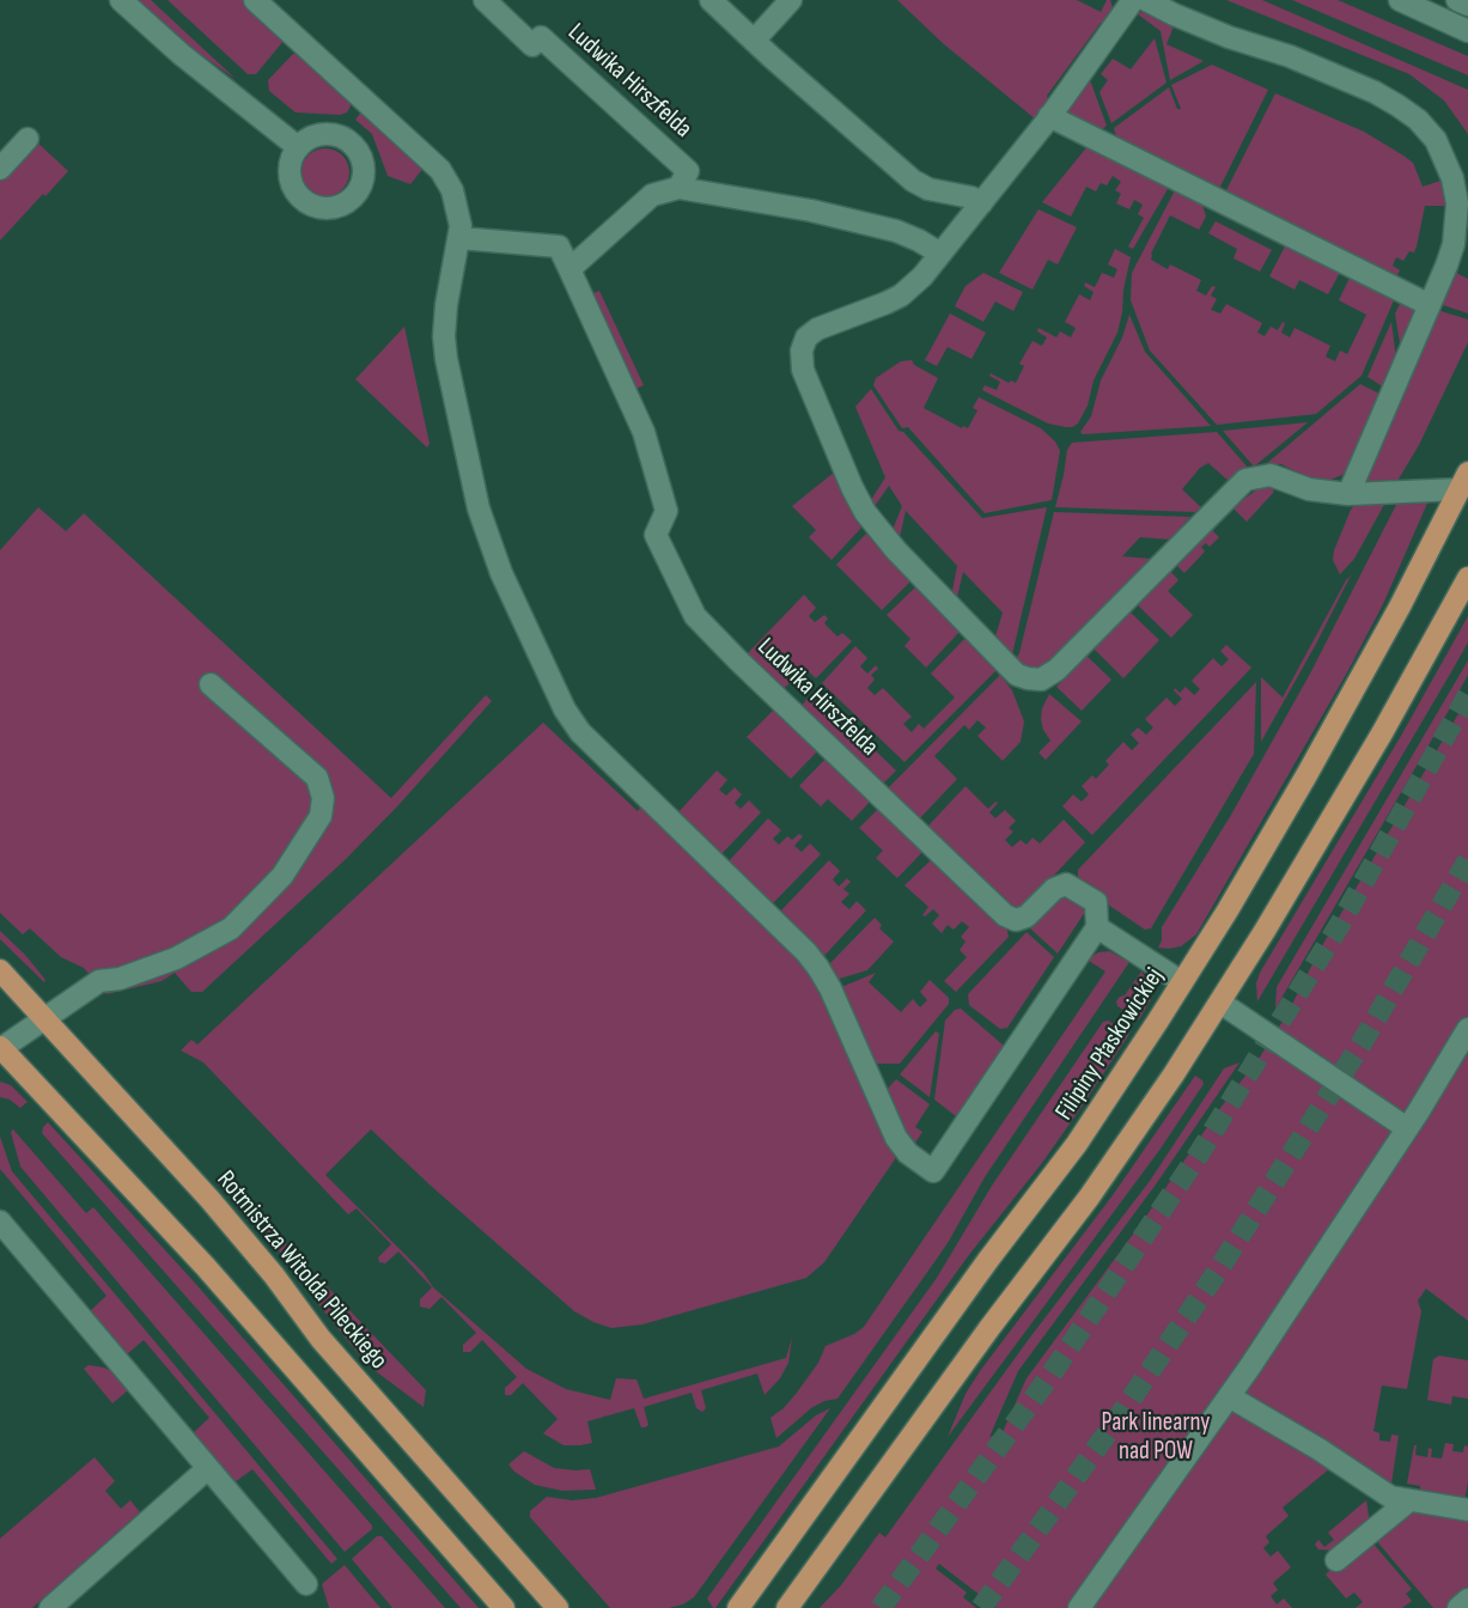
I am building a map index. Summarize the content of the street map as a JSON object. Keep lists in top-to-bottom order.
{
  "streets": {
    "main road": ["Filipiny Płaskowickiej", "Rotmistrza Witolda Pileckiego"],
    "street": ["Ludwika Hirszfelda"]
  },
  "parks": ["Park linearny nad POW"]
}
